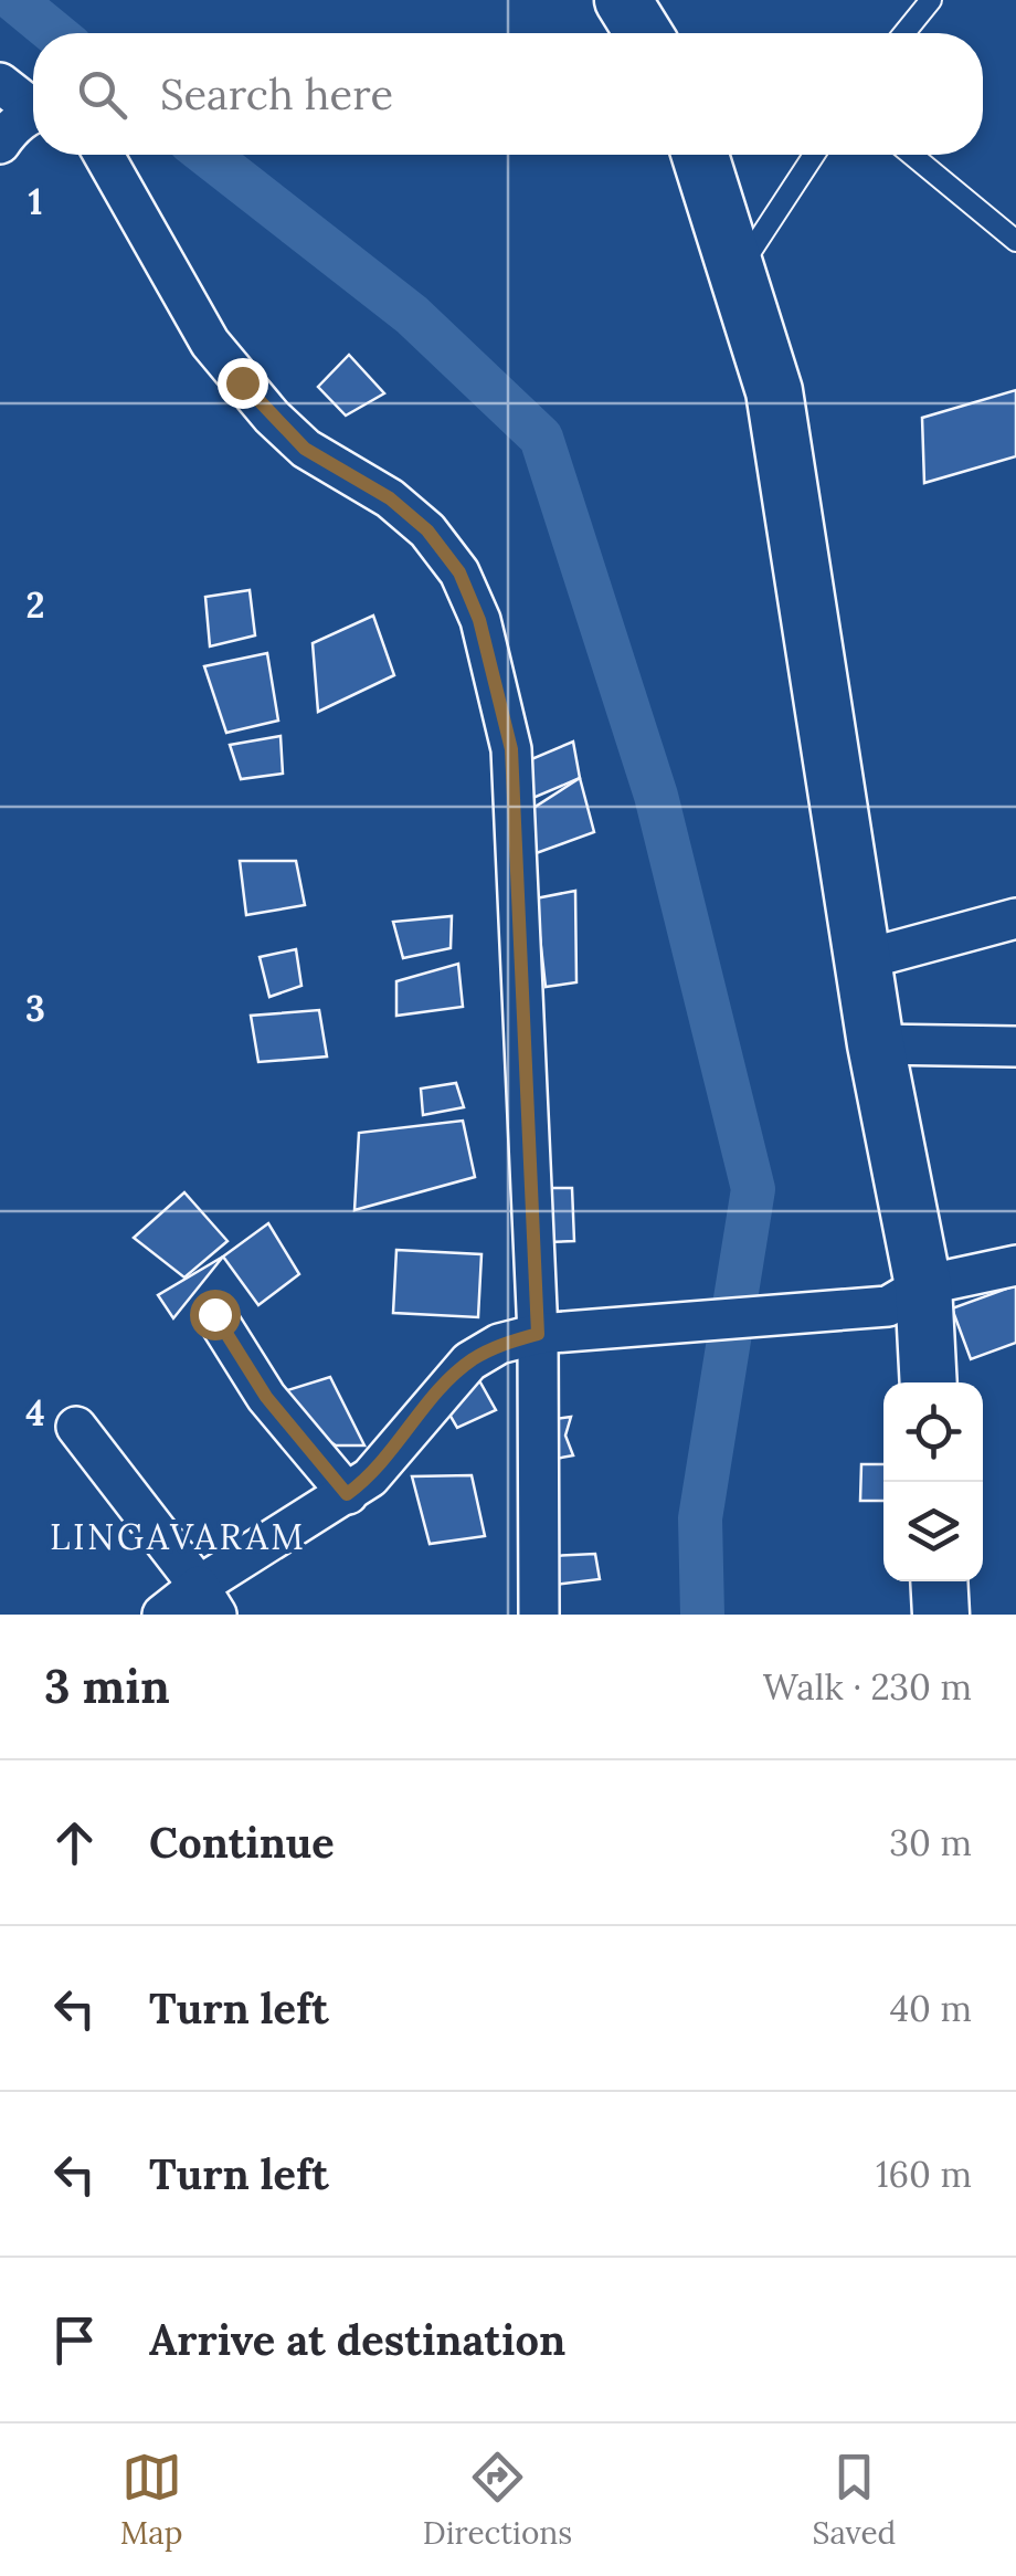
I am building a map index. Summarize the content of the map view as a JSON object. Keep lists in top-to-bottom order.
{
  "districts": ["LINGAVARAM"],
  "page": {
    "search": "Search here",
    "heading": ["3 min", "Walk · 230 m"],
    "list": [
      ["Continue", "30 m"],
      ["Turn left", "40 m"],
      ["Turn left", "160 m"],
      "Arrive at destination"
    ],
    "nav": ["Map", "Directions", "Saved"]
  },
  "grid": {
    "rows": [
      "1",
      "2",
      "3",
      "4"
    ]
  }
}
